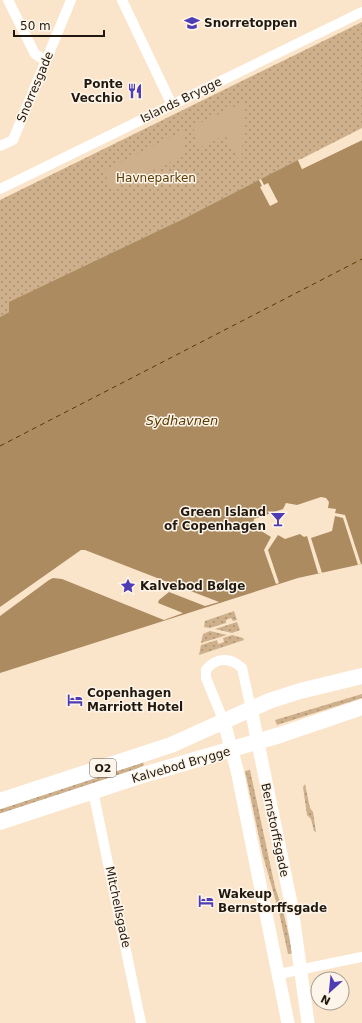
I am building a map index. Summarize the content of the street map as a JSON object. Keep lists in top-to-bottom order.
{
  "streets": {
    "main road": ["Kalvebod Brygge", "O2"],
    "street": [
      "Snorresgade",
      "Islands Brygge",
      "Bernstorffsgade",
      "Mitchellsgade"
    ]
  },
  "crossings": [
    ["Kalvebod Brygge", "Bernstorffsgade"],
    ["Kalvebod Brygge", "Mitchellsgade"]
  ],
  "water": ["Sydhavnen"],
  "parks": ["Havneparken"],
  "places": {
    "school or university": ["Snorretoppen"],
    "restaurant": ["Ponte Vecchio"],
    "bar": ["Green Island of Copenhagen"],
    "place": ["Kalvebod Bølge"],
    "hotel": ["Copenhagen Marriott Hotel", "Wakeup Bernstorffsgade"]
  },
  "scale_bar": "50 m",
  "north": "bottom left"
}
